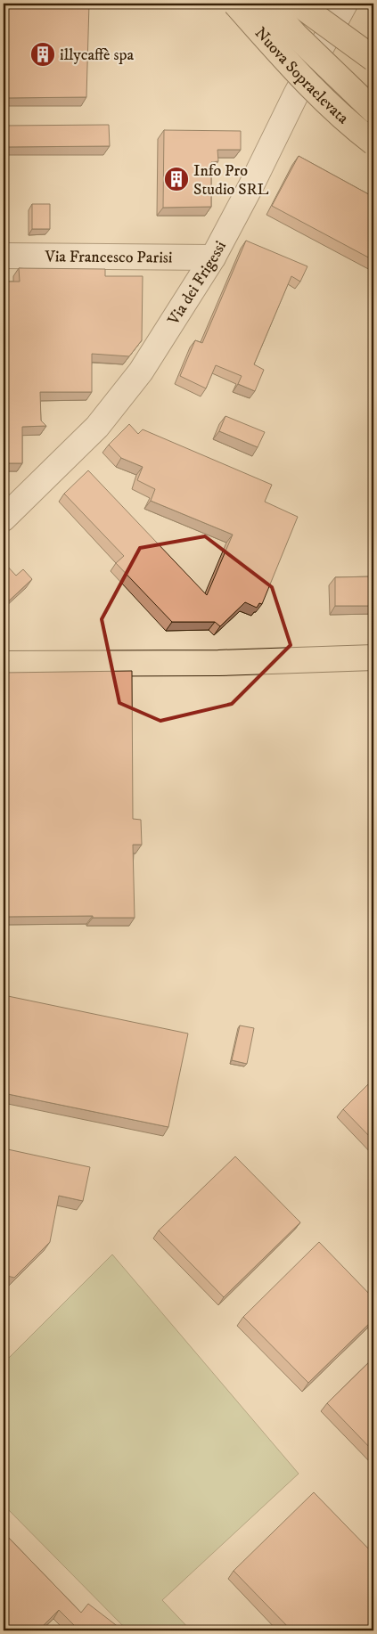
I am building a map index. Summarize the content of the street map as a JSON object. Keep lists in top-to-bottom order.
{
  "streets": {
    "highway": ["Nuova Sopraelevata"],
    "street": ["Via Francesco Parisi", "Via dei Frigessi"]
  },
  "crossings": [
    ["Via Francesco Parisi", "Via dei Frigessi"]
  ],
  "places": {
    "building": ["illycaffè spa", "Info Pro Studio SRL"]
  }
}
